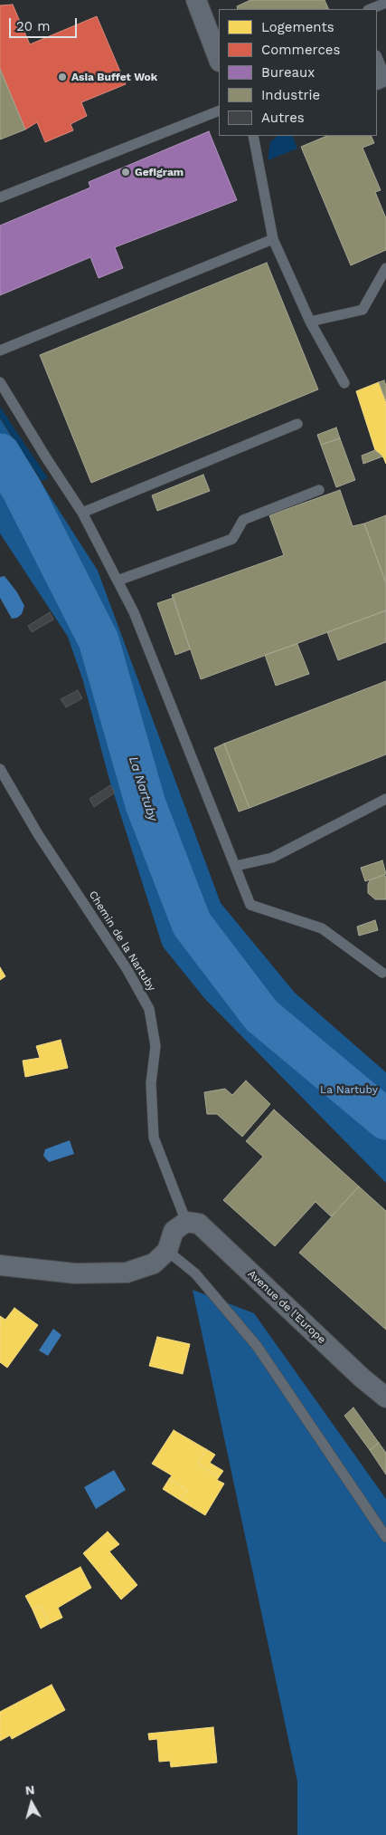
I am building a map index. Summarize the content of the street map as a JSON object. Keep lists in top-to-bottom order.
{
  "streets": {
    "street": ["Avenue de l'Europe"],
    "lane": ["Chemin de la Nartuby"]
  },
  "crossings": [
    ["Chemin de la Nartuby", "Avenue de l'Europe"]
  ],
  "water": ["La Nartuby"],
  "parks": ["La Nartuby"],
  "places": ["Asia Buffet Wok", "Gefigram"],
  "legend": [
    "Logements",
    "Commerces",
    "Bureaux",
    "Industrie",
    "Autres"
  ],
  "scale_bar": "20 m",
  "north": "top"
}
